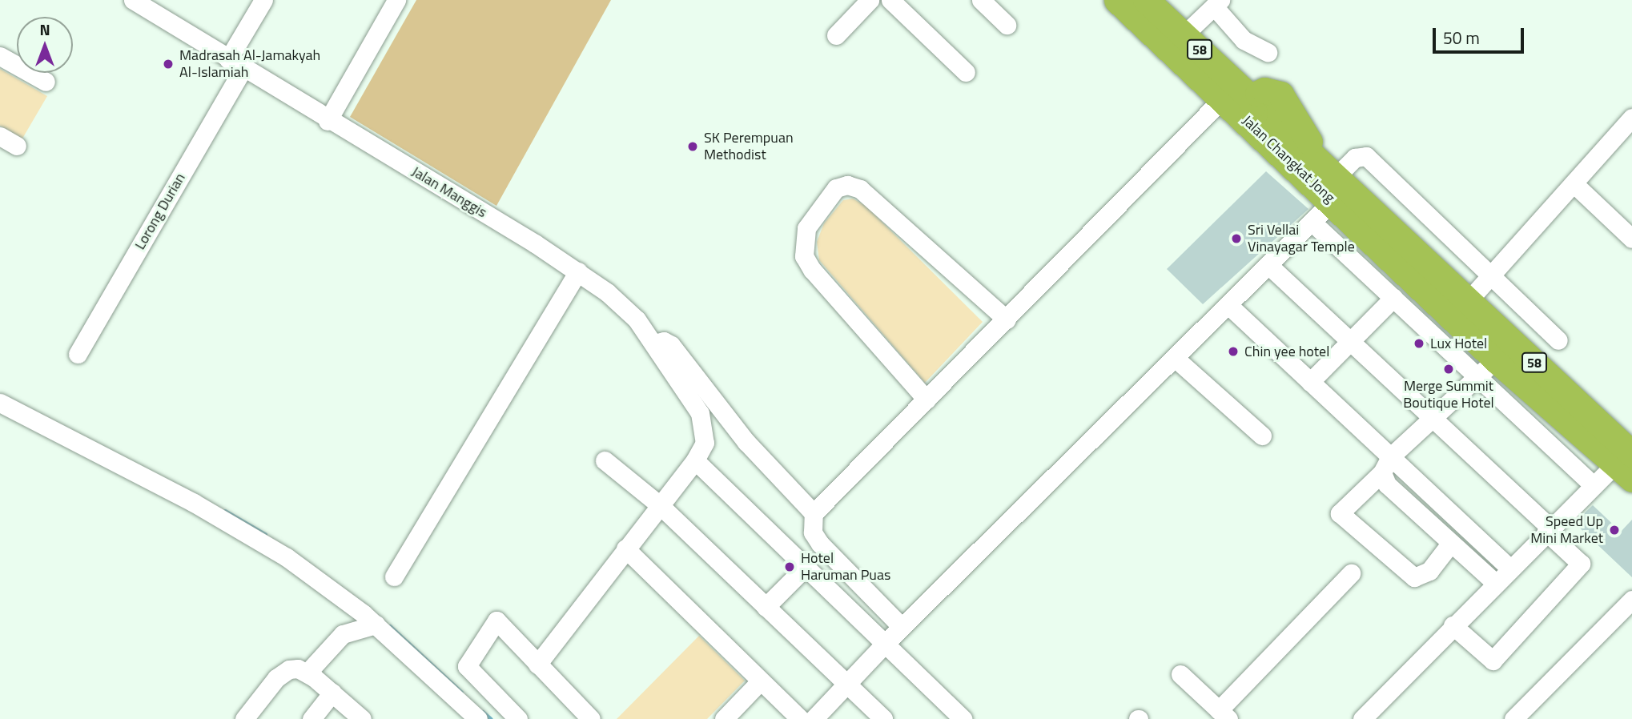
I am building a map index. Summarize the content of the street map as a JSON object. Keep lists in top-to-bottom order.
{
  "streets": {
    "highway": ["58", "Jalan Changkat Jong"],
    "street": ["Jalan Manggis", "Lorong Durian"]
  },
  "crossings": [
    ["Jalan Manggis", "Lorong Durian"]
  ],
  "places": [
    "Madrasah Al-Jamakyah Al-Islamiah",
    "SK Perempuan Methodist",
    "Sri Vellai Vinayagar Temple",
    "Lux Hotel",
    "Chin yee hotel",
    "Merge Summit Boutique Hotel",
    "Speed Up Mini Market",
    "Hotel Haruman Puas"
  ],
  "scale_bar": "50 m",
  "north": "top"
}
